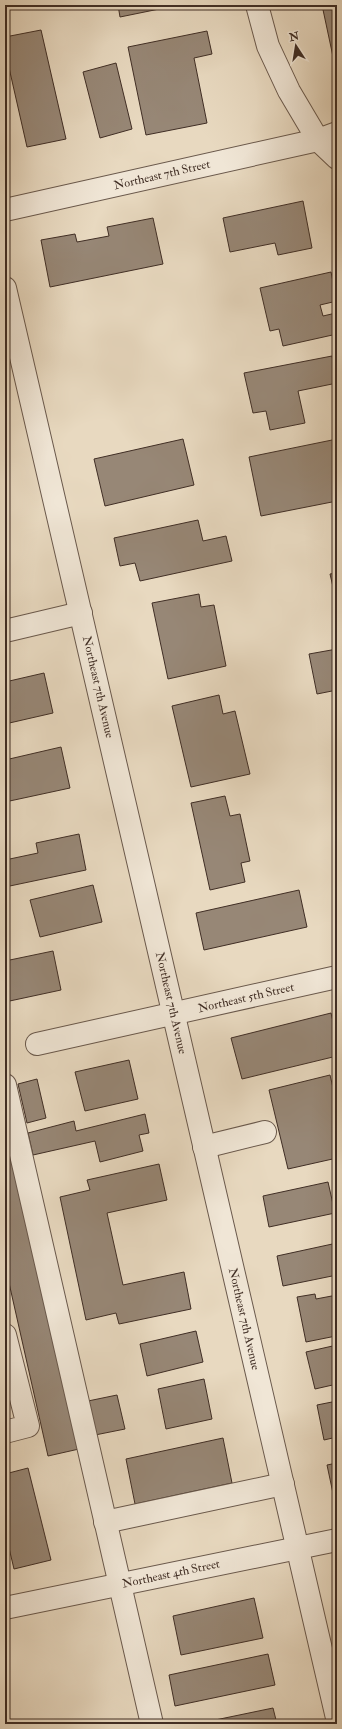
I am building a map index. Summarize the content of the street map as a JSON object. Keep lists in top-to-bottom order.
{
  "streets": {
    "street": [
      "Northeast 7th Street",
      "Northeast 7th Avenue",
      "Northeast 5th Street",
      "Northeast 4th Street"
    ]
  },
  "crossings": [
    ["Northeast 7th Avenue", "Northeast 5th Street"],
    ["Northeast 7th Avenue", "Northeast 4th Street"]
  ],
  "north": "top"
}
